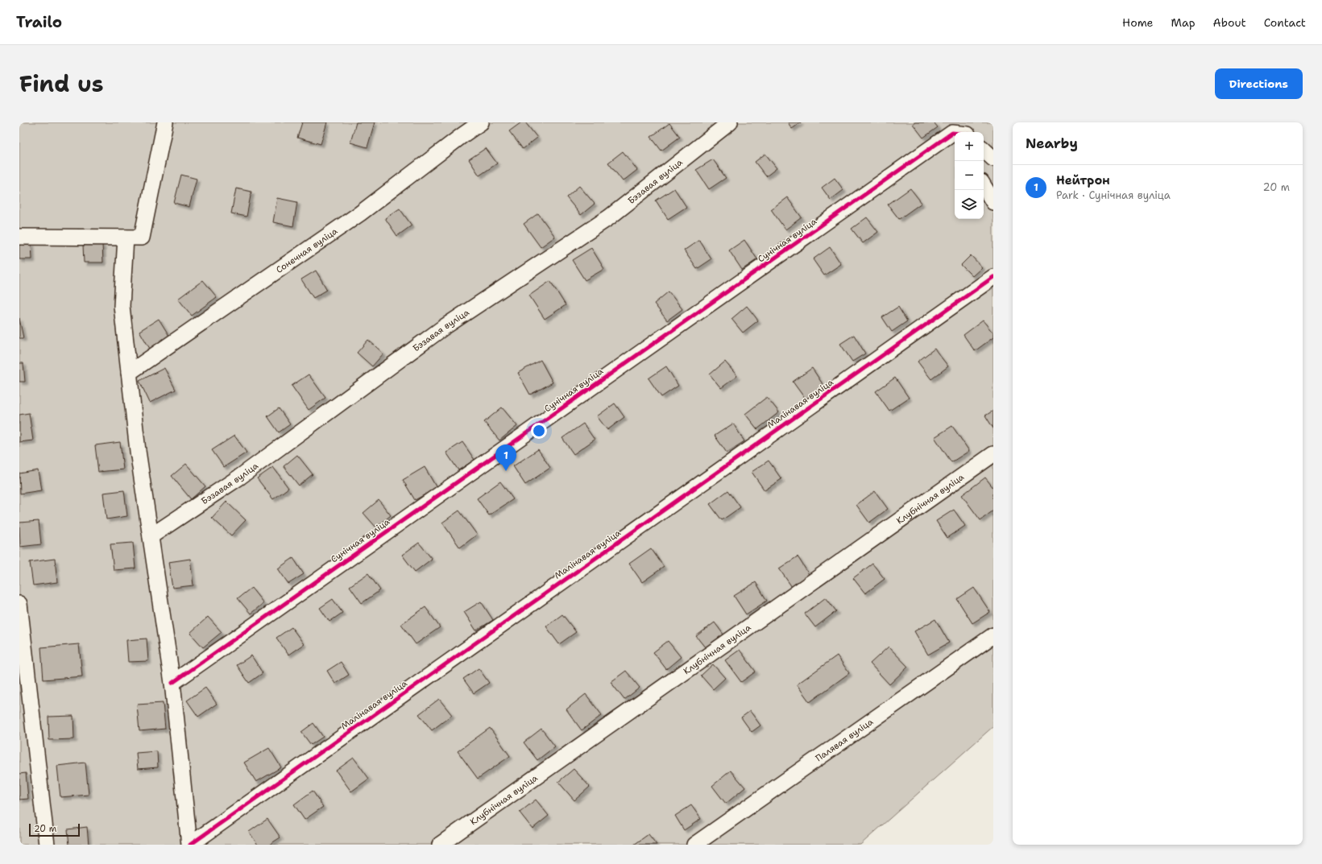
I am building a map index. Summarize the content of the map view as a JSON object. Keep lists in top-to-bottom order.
{
  "streets": {
    "street": [
      "Бэзавая вуліца",
      "Сунічная вуліца",
      "Сонечная вуліца",
      "Малінавая вуліца",
      "Клубнічная вуліца",
      "Палявая вуліца"
    ]
  },
  "scale_bar": "20 m",
  "page": {
    "header": "Trailo",
    "nav": [
      "Home",
      "Map",
      "About",
      "Contact"
    ],
    "title": "Find us",
    "buttons": "Directions",
    "heading": "Nearby",
    "map_buttons": ["+", "−"],
    "list": [
      {
        "mark": "1",
        "name": "Нейтрон",
        "note": "Park · Сунічная вуліца",
        "value": "20 m"
      }
    ],
    "pins": "1",
    "scale": "20 m"
  }
}
